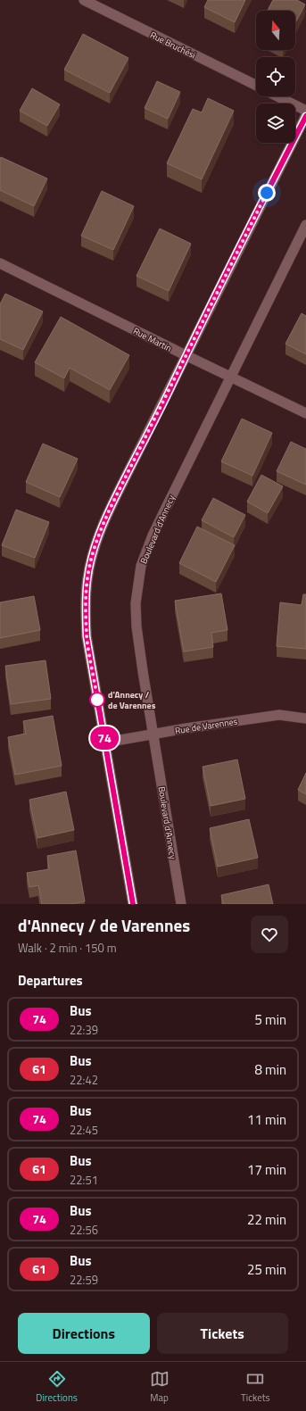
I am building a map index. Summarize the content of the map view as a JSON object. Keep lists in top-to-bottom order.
{
  "streets": {
    "street": [
      "Rue Bruchési",
      "Rue Martin",
      "Boulevard d'Annecy",
      "Rue de Varennes"
    ]
  },
  "crossings": [
    ["Rue Martin", "Boulevard d'Annecy"],
    ["Boulevard d'Annecy", "Rue de Varennes"]
  ],
  "places": ["d'Annecy / de Varennes"],
  "lines": ["bus line 74"],
  "north": "top",
  "page": {
    "on_map": "74",
    "heading": [
      ["d'Annecy / de Varennes", "Walk · 2 min · 150 m"],
      "Departures"
    ],
    "list": [
      {
        "mark": "74",
        "name": "Bus",
        "note": "22:39",
        "value": "5 min"
      },
      {
        "mark": "61",
        "name": "Bus",
        "note": "22:42",
        "value": "8 min"
      },
      {
        "mark": "74",
        "name": "Bus",
        "note": "22:45",
        "value": "11 min"
      },
      {
        "mark": "61",
        "name": "Bus",
        "note": "22:51",
        "value": "17 min"
      },
      {
        "mark": "74",
        "name": "Bus",
        "note": "22:56",
        "value": "22 min"
      },
      {
        "mark": "61",
        "name": "Bus",
        "note": "22:59",
        "value": "25 min"
      }
    ],
    "buttons": ["Directions", "Tickets"],
    "tabs": ["Directions", "Map", "Tickets"]
  }
}
